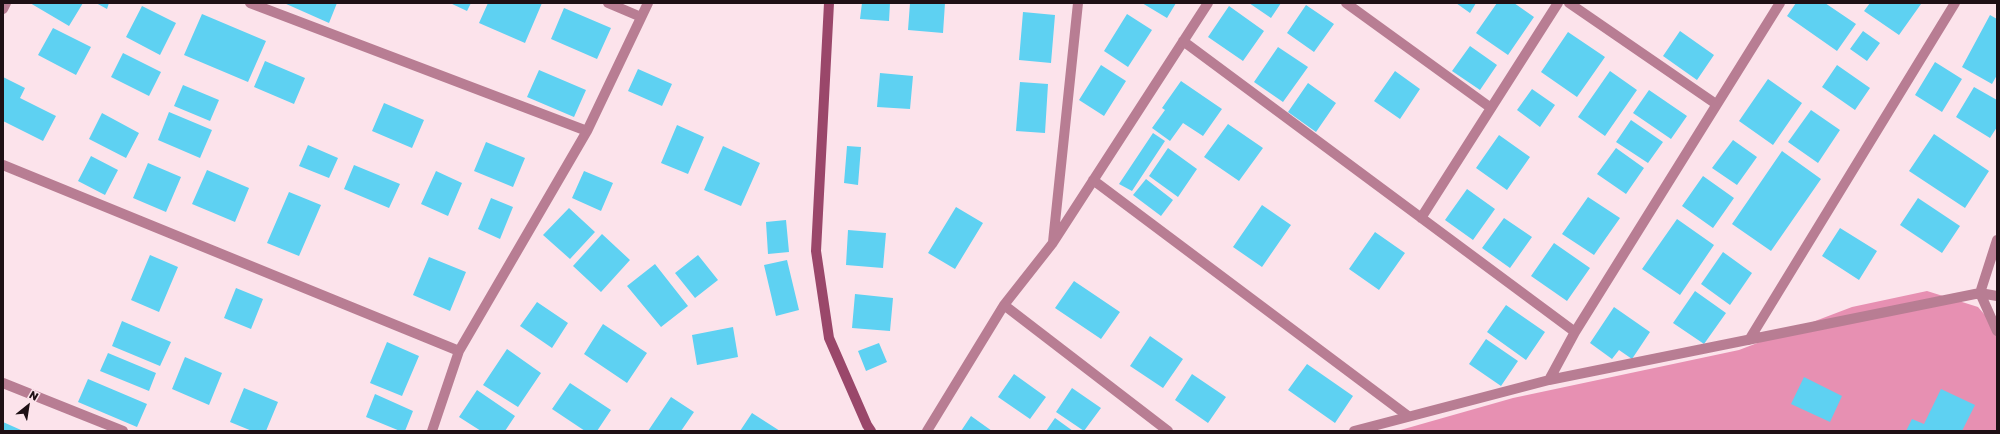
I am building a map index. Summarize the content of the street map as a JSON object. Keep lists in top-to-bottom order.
{
  "north": "top right"
}
